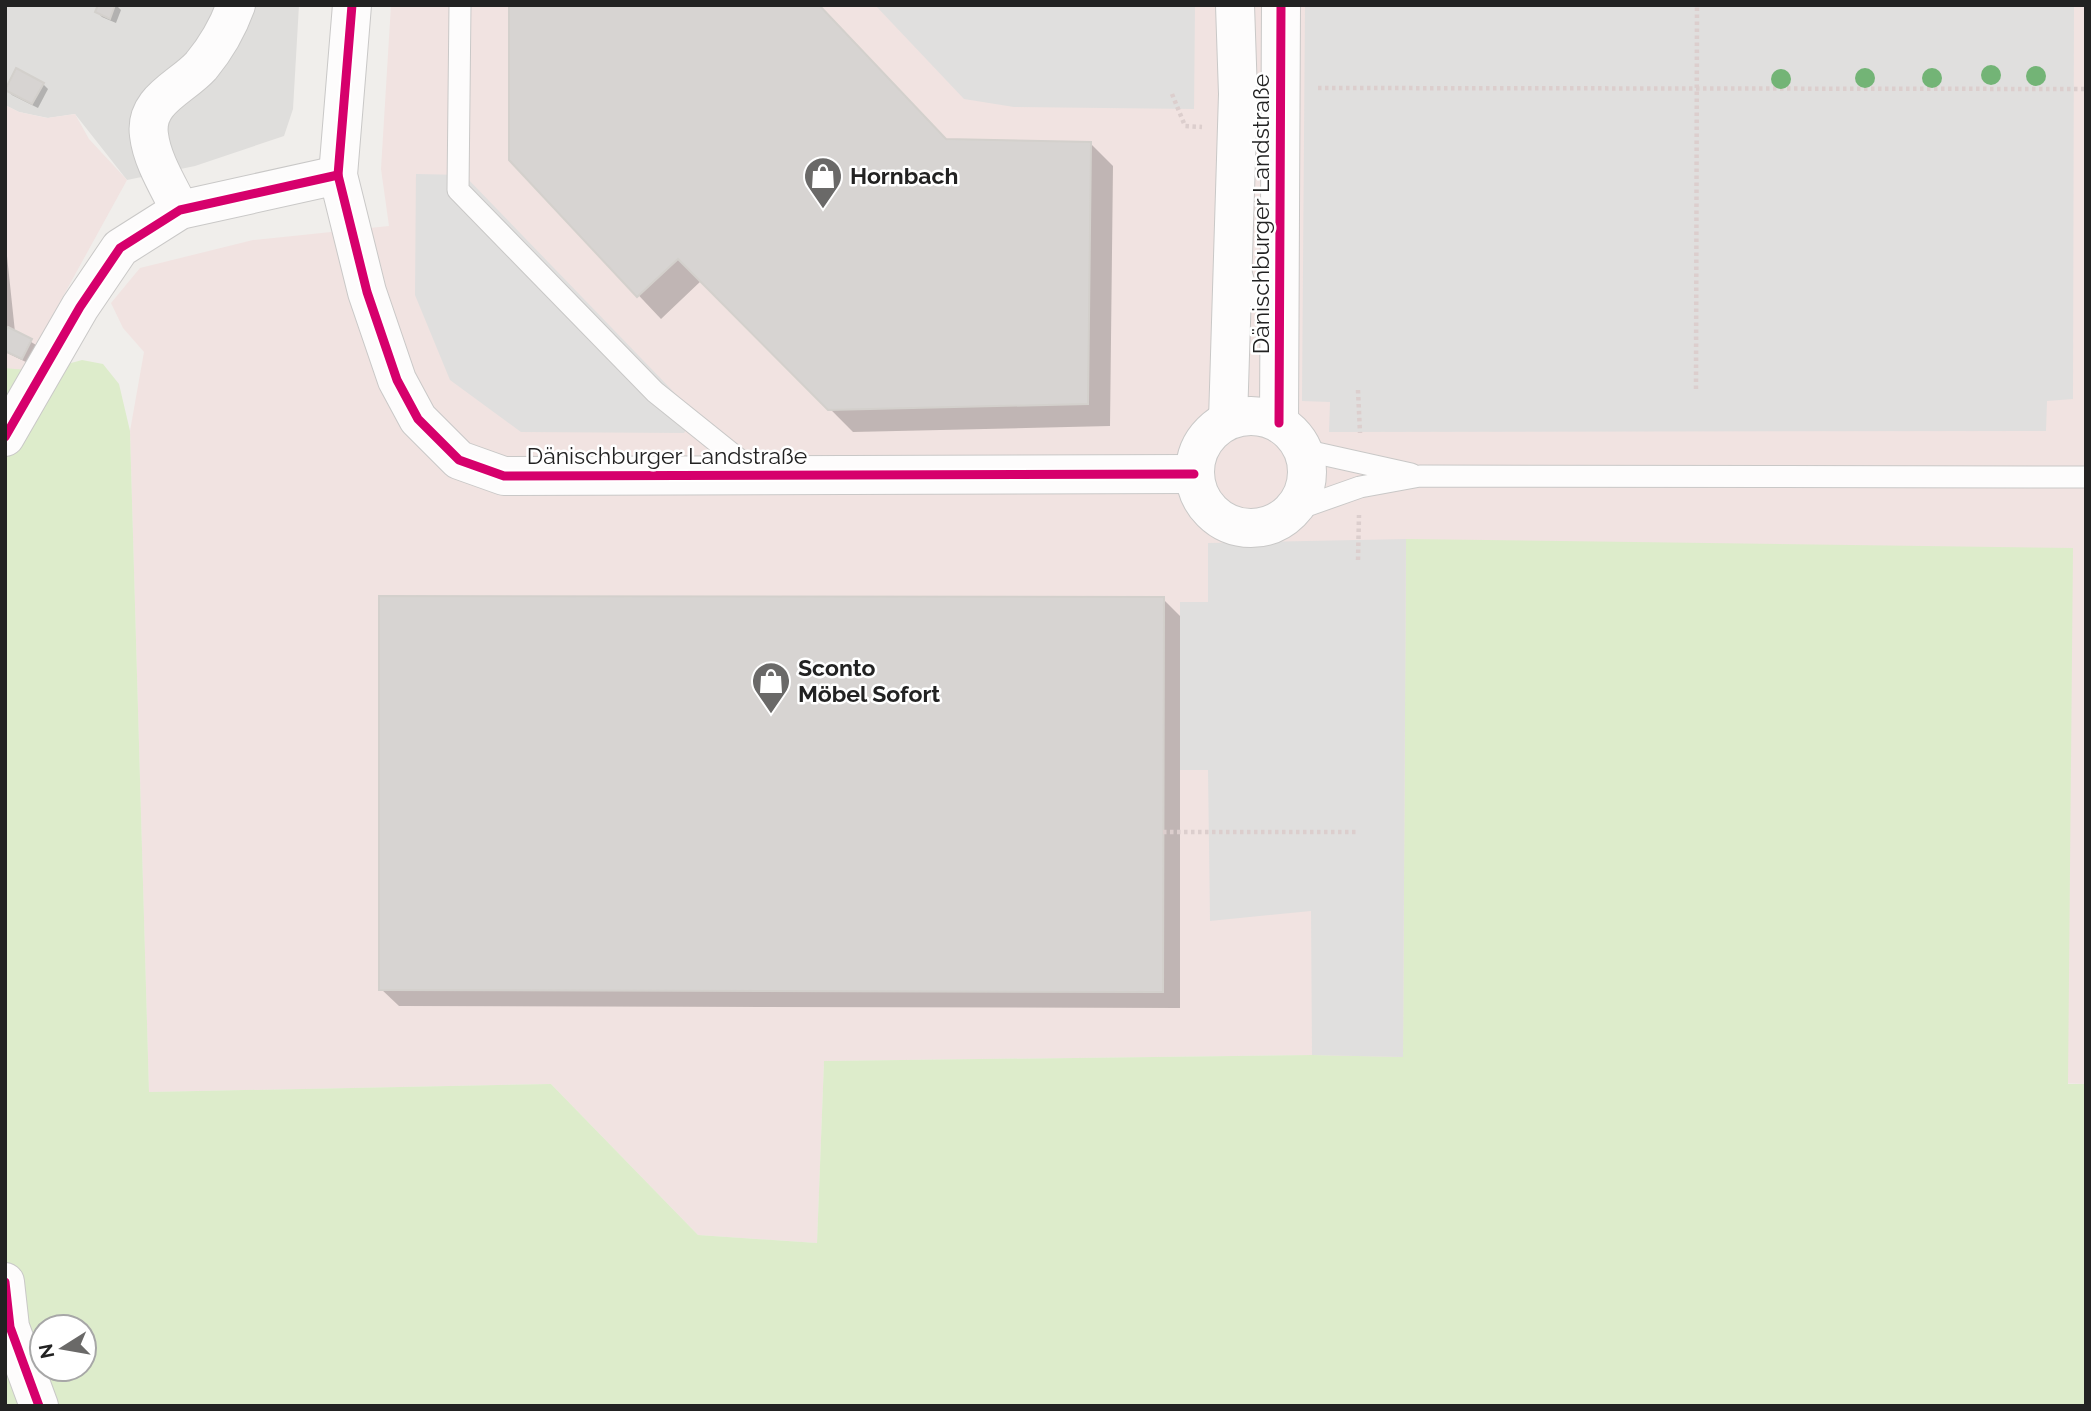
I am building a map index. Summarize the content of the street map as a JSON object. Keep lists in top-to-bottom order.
{
  "streets": {
    "street": ["Dänischburger Landstraße"]
  },
  "places": {
    "shop": ["Hornbach", "Sconto Möbel Sofort"]
  },
  "north": "left"
}
